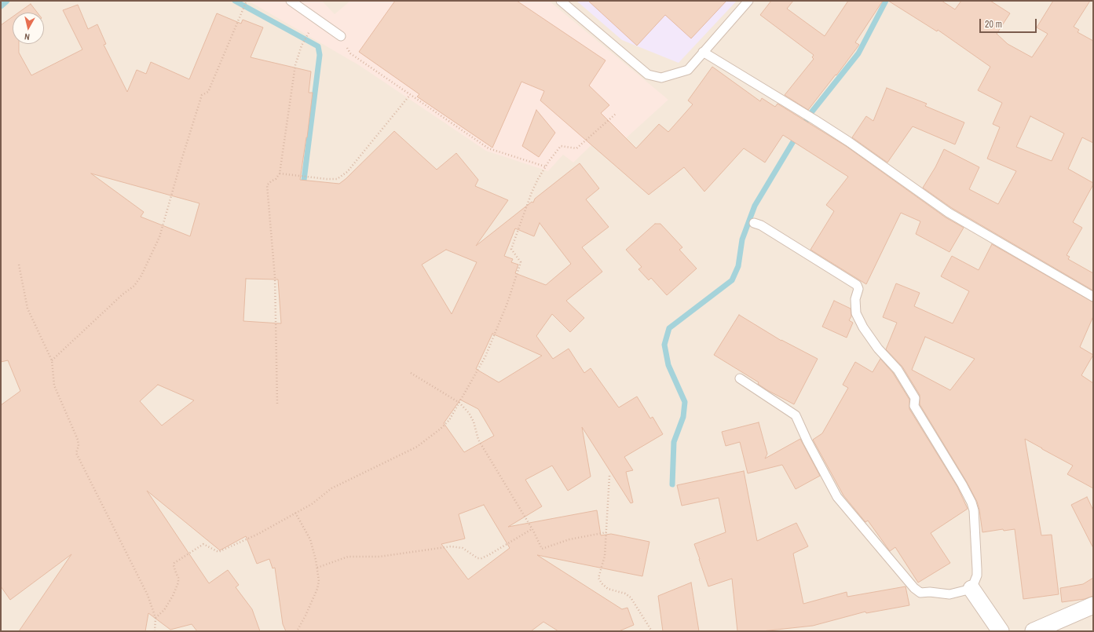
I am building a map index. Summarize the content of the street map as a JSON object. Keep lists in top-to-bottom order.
{
  "scale_bar": "20 m",
  "north": "bottom"
}
